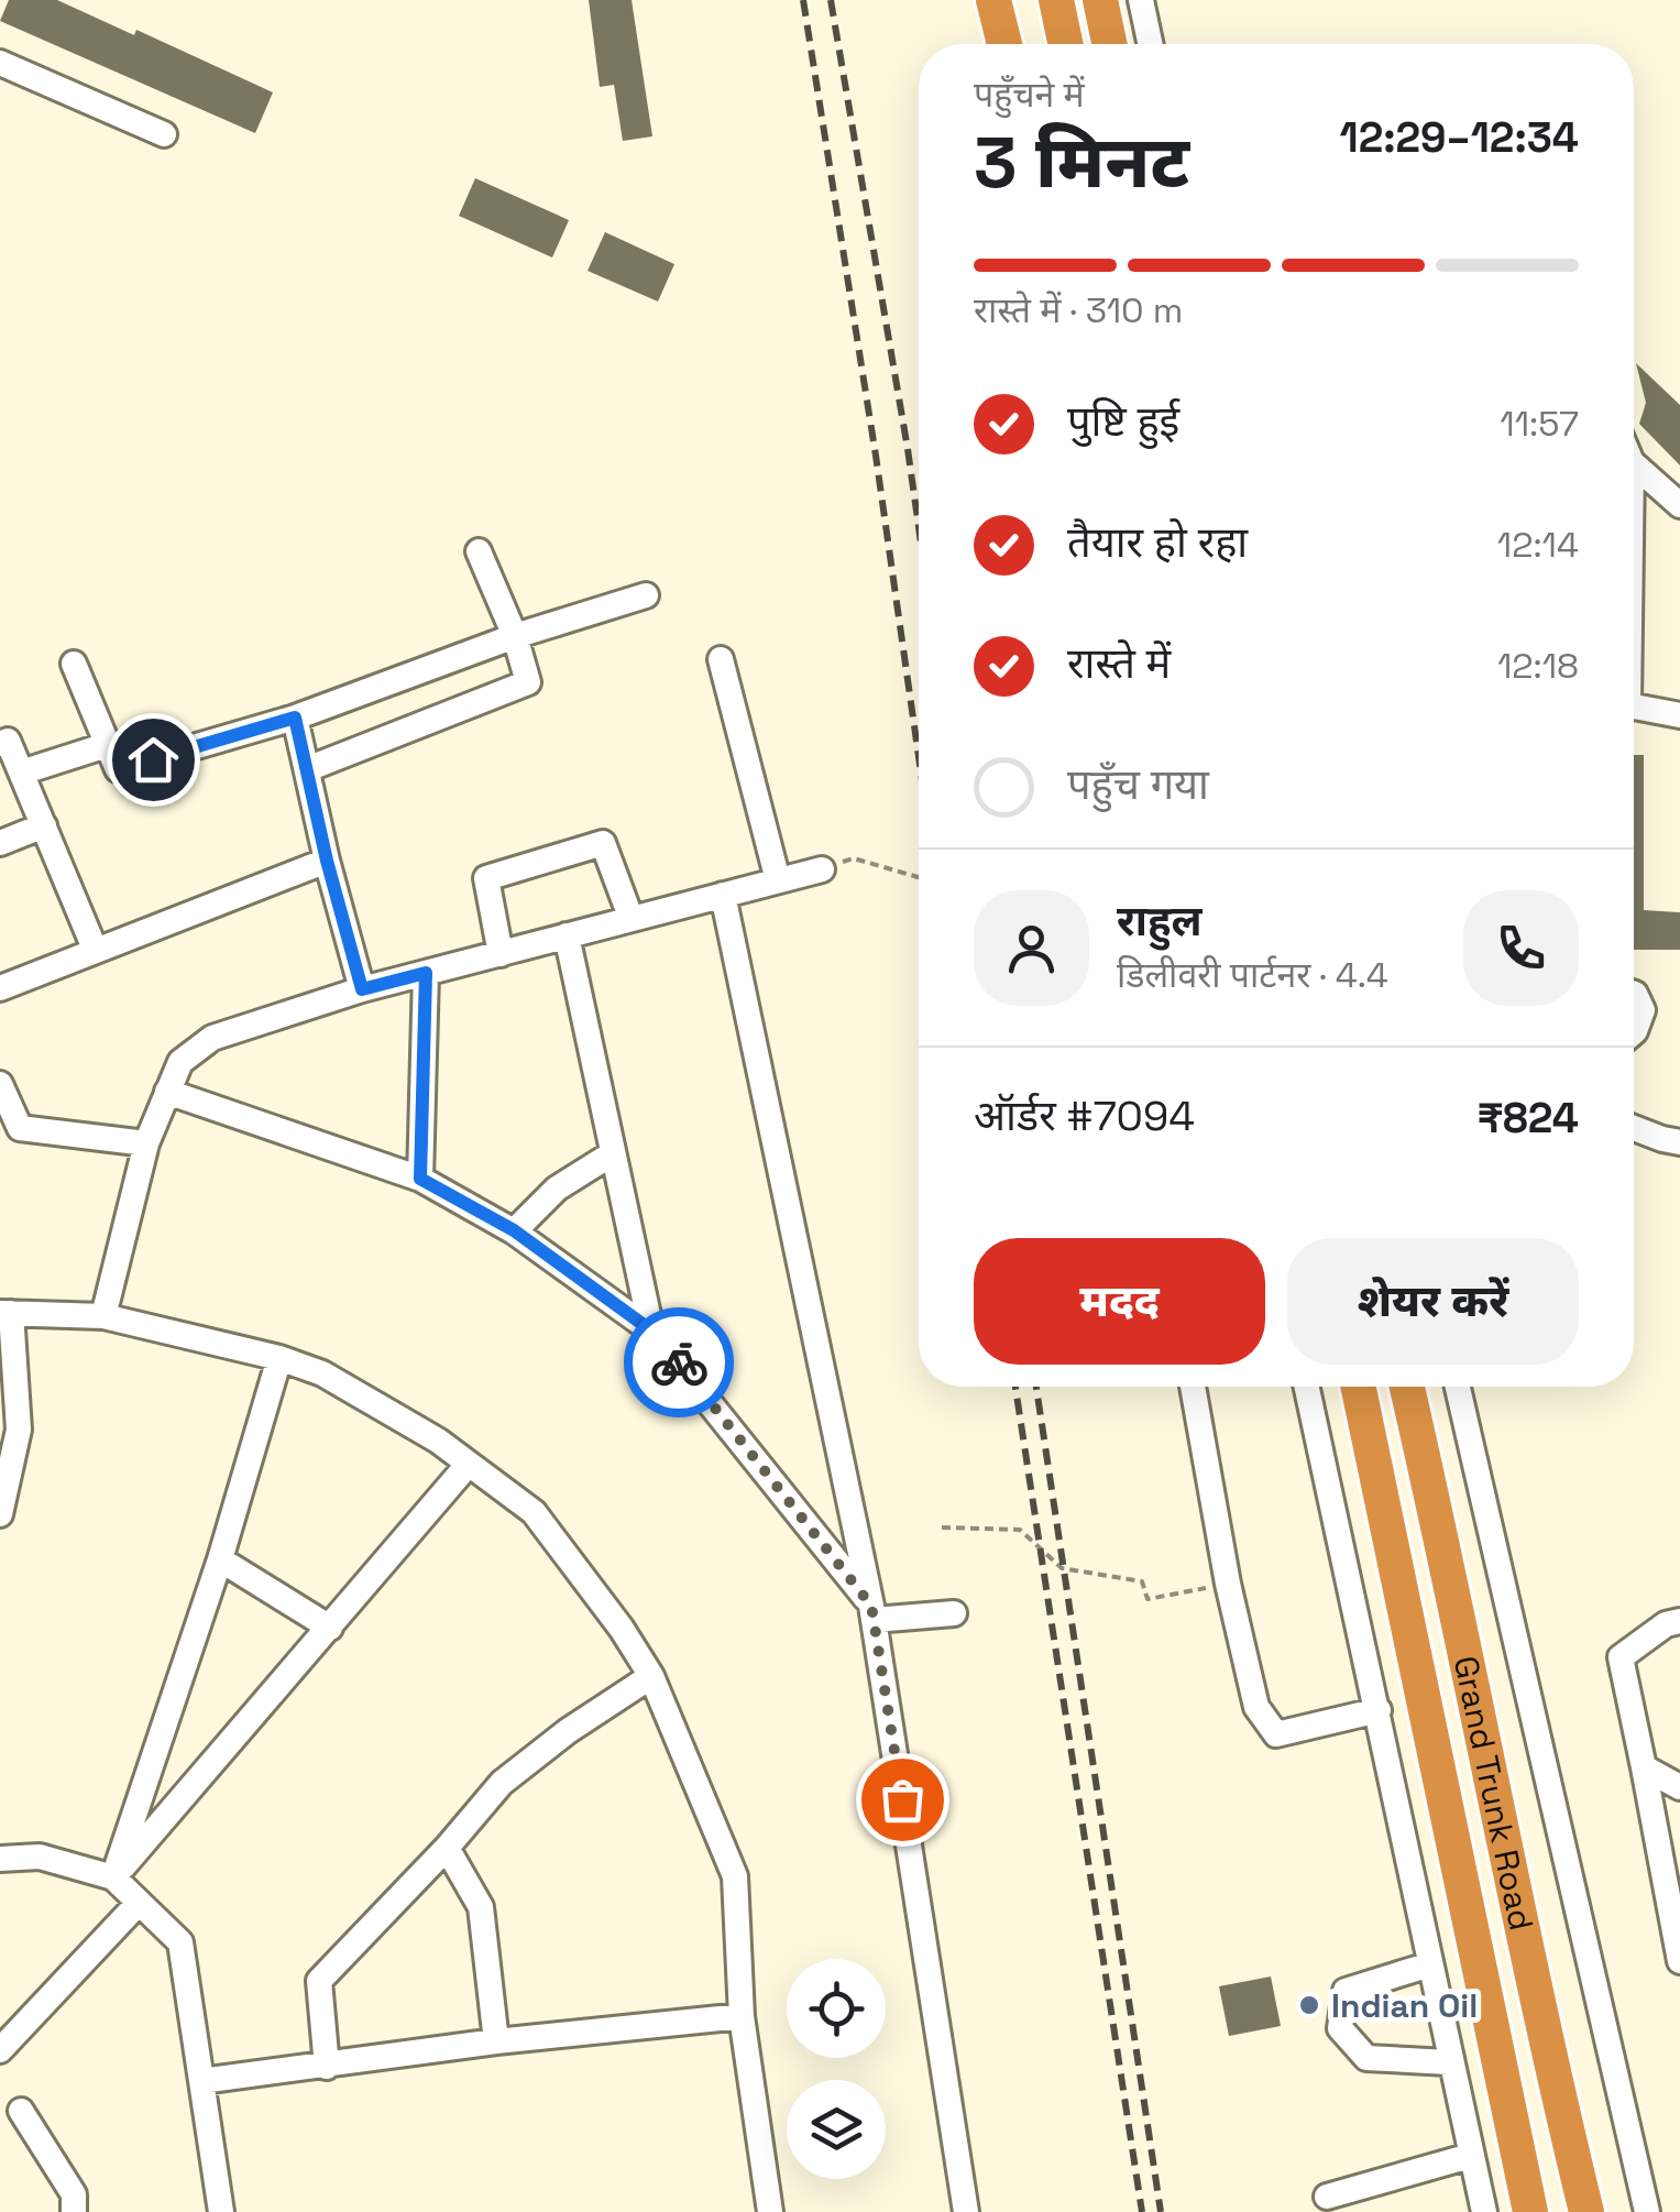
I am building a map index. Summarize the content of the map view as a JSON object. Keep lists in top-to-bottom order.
{
  "streets": {
    "highway": ["Grand Trunk Road"]
  },
  "places": ["Indian Oil"],
  "page": {
    "heading": ["3 मिनट", "पहुँचने में", "12:29–12:34"],
    "panel": [
      "राहुल",
      "डिलीवरी पार्टनर · 4.4",
      "ऑर्डर #7094",
      "₹824"
    ],
    "bar": "रास्ते में · 310 m",
    "list": [
      ["पुष्टि हुई", "11:57"],
      ["तैयार हो रहा", "12:14"],
      ["रास्ते में", "12:18"],
      "पहुँच गया"
    ],
    "buttons": ["मदद", "शेयर करें"]
  }
}
